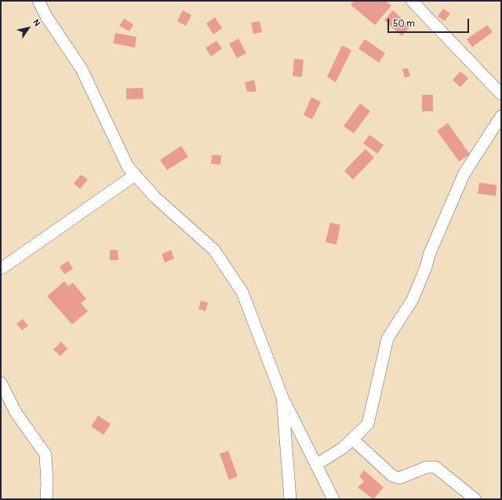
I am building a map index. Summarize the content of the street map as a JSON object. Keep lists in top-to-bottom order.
{
  "scale_bar": "50 m",
  "north": "top right"
}
